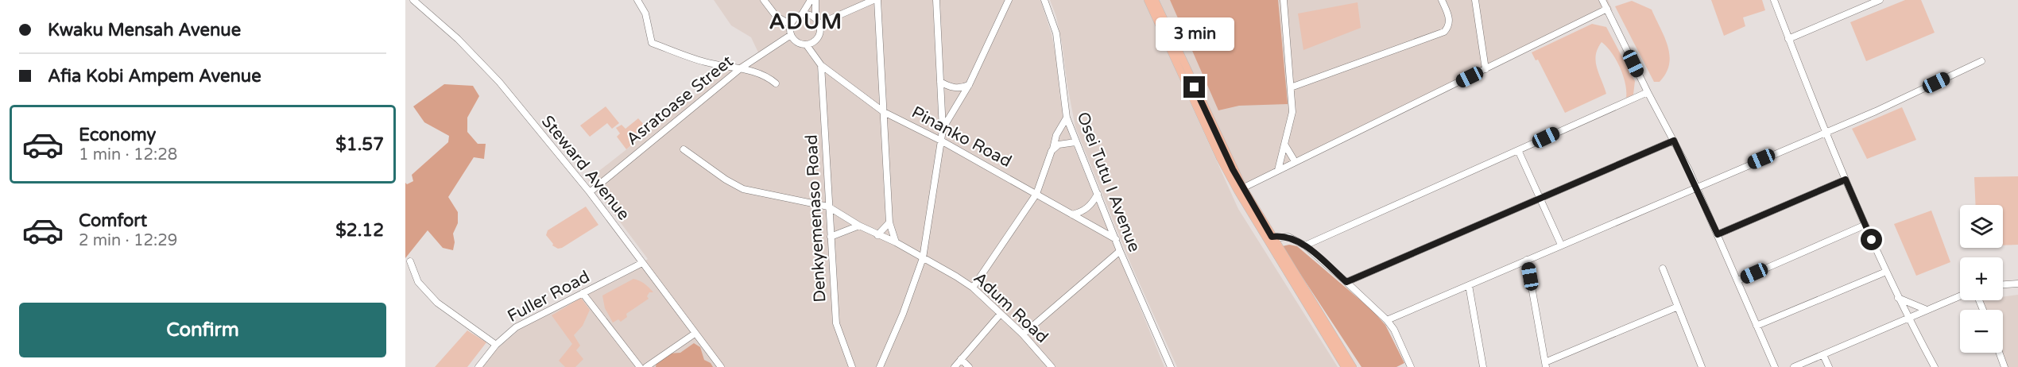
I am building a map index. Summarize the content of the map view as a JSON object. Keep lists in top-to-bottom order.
{
  "streets": {
    "street": [
      "Asratoase Street",
      "Pinanko Road",
      "Steward Avenue",
      "Osei Tutu I Avenue",
      "Denkyemenaso Road",
      "Fuller Road",
      "Adum Road"
    ]
  },
  "crossings": [
    ["Asratoase Street", "Pinanko Road"],
    ["Asratoase Street", "Steward Avenue"],
    ["Pinanko Road", "Osei Tutu I Avenue"],
    ["Pinanko Road", "Denkyemenaso Road"],
    ["Steward Avenue", "Fuller Road"],
    ["Denkyemenaso Road", "Adum Road"]
  ],
  "districts": ["ADUM"],
  "page": {
    "banner": ["Kwaku Mensah Avenue", "Afia Kobi Ampem Avenue"],
    "bubble": "3 min",
    "list": [
      {
        "name": "Economy",
        "note": "1 min · 12:28",
        "value": "$1.57"
      },
      {
        "name": "Comfort",
        "note": "2 min · 12:29",
        "value": "$2.12"
      }
    ],
    "map_buttons": ["+", "−"],
    "buttons": "Confirm"
  }
}
